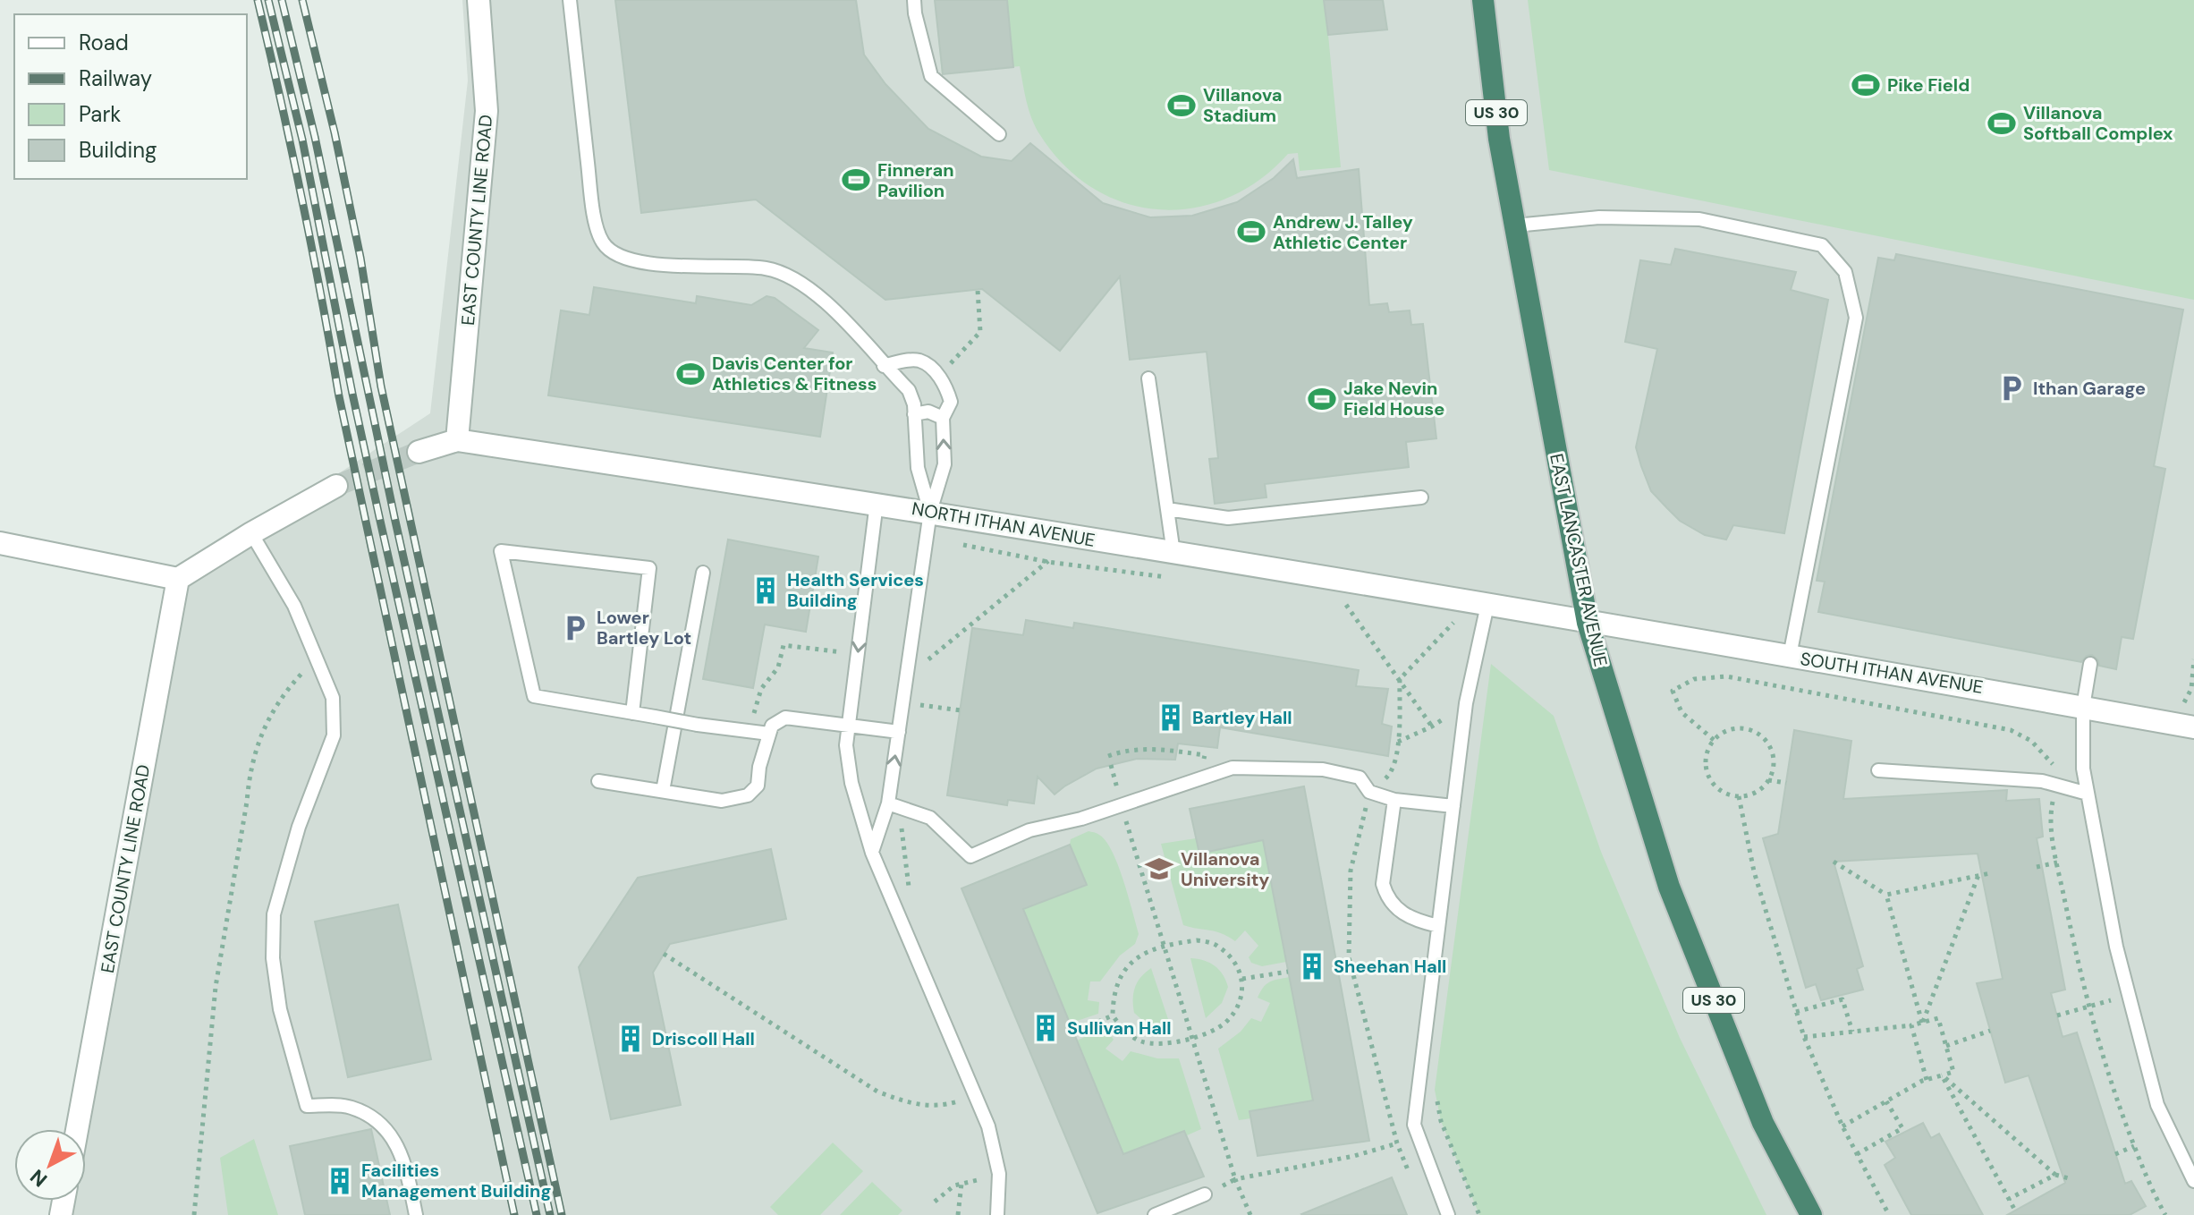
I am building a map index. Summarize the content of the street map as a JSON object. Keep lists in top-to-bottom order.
{
  "streets": {
    "highway": ["US 30", "EAST LANCASTER AVENUE"],
    "street": ["EAST COUNTY LINE ROAD", "NORTH ITHAN AVENUE", "SOUTH ITHAN AVENUE"]
  },
  "crossings": [
    ["EAST COUNTY LINE ROAD", "NORTH ITHAN AVENUE"],
    ["NORTH ITHAN AVENUE", "EAST LANCASTER AVENUE"],
    ["NORTH ITHAN AVENUE", "SOUTH ITHAN AVENUE"],
    ["EAST LANCASTER AVENUE", "SOUTH ITHAN AVENUE"]
  ],
  "places": {
    "sports": [
      "Pike Field",
      "Villanova Stadium",
      "Villanova Softball Complex",
      "Finneran Pavilion",
      "Andrew J. Talley Athletic Center",
      "Davis Center for Athletics & Fitness",
      "Jake Nevin Field House"
    ],
    "parking": ["Ithan Garage", "Lower Bartley Lot"],
    "building": [
      "Health Services Building",
      "Bartley Hall",
      "Sheehan Hall",
      "Sullivan Hall",
      "Driscoll Hall",
      "Facilities Management Building"
    ],
    "school or university": ["Villanova University"]
  },
  "legend": [
    "Road",
    "Railway",
    "Park",
    "Building"
  ],
  "north": "bottom left"
}
